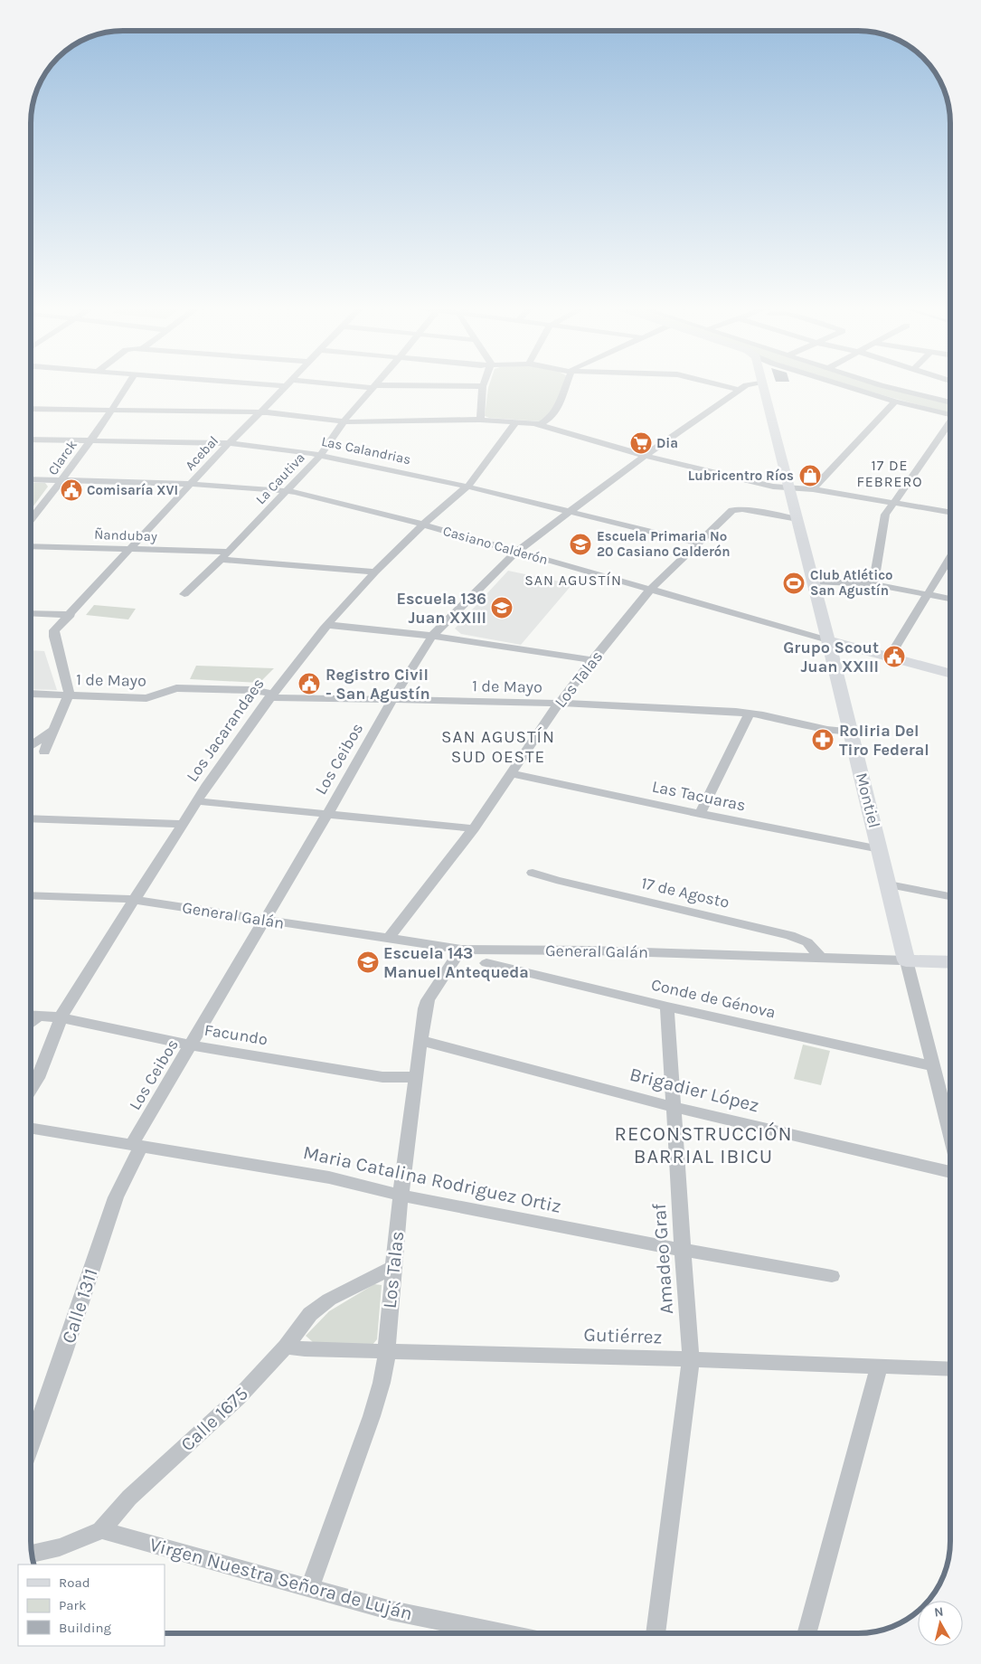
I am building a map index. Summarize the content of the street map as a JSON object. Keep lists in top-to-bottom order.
{
  "streets": {
    "street": [
      "Las Calandrias",
      "Acebal",
      "Clarck",
      "La Cautiva",
      "Ñandubay",
      "Casiano Calderón",
      "Los Talas",
      "1 de Mayo",
      "Los Jacarandaes",
      "Los Ceibos",
      "Las Tacuaras",
      "Montiel",
      "17 de Agosto",
      "General Galán",
      "Conde de Génova",
      "Facundo",
      "Brigadier López",
      "Maria Catalina Rodriguez Ortiz",
      "Amadeo Graf",
      "Calle 1311",
      "Gutiérrez",
      "Calle 1675",
      "Virgen Nuestra Señora de Luján"
    ]
  },
  "crossings": [
    ["Las Calandrias", "Acebal"],
    ["Las Calandrias", "Clarck"],
    ["Las Calandrias", "La Cautiva"],
    ["Las Calandrias", "Los Talas"],
    ["Las Calandrias", "Los Jacarandaes"],
    ["Las Calandrias", "Los Ceibos"],
    ["Acebal", "Ñandubay"],
    ["Acebal", "Casiano Calderón"],
    ["Acebal", "1 de Mayo"],
    ["Clarck", "Casiano Calderón"],
    ["La Cautiva", "Ñandubay"],
    ["La Cautiva", "Casiano Calderón"],
    ["Casiano Calderón", "Los Talas"],
    ["Casiano Calderón", "Los Jacarandaes"],
    ["Casiano Calderón", "Los Ceibos"],
    ["Casiano Calderón", "Montiel"],
    ["Los Talas", "1 de Mayo"],
    ["Los Talas", "Las Tacuaras"],
    ["Los Talas", "Montiel"],
    ["Los Talas", "General Galán"],
    ["Los Talas", "Facundo"],
    ["Los Talas", "Brigadier López"],
    ["Los Talas", "Maria Catalina Rodriguez Ortiz"],
    ["Los Talas", "Gutiérrez"],
    ["Los Talas", "Calle 1675"],
    ["Los Talas", "Virgen Nuestra Señora de Luján"],
    ["1 de Mayo", "Los Jacarandaes"],
    ["1 de Mayo", "Los Ceibos"],
    ["1 de Mayo", "Montiel"],
    ["Los Jacarandaes", "General Galán"],
    ["Los Jacarandaes", "Facundo"],
    ["Los Ceibos", "General Galán"],
    ["Los Ceibos", "Facundo"],
    ["Los Ceibos", "Maria Catalina Rodriguez Ortiz"],
    ["Los Ceibos", "Calle 1311"],
    ["Las Tacuaras", "Montiel"],
    ["Montiel", "General Galán"],
    ["Montiel", "Conde de Génova"],
    ["17 de Agosto", "General Galán"],
    ["Conde de Génova", "Amadeo Graf"],
    ["Brigadier López", "Amadeo Graf"],
    ["Maria Catalina Rodriguez Ortiz", "Amadeo Graf"],
    ["Maria Catalina Rodriguez Ortiz", "Calle 1311"],
    ["Amadeo Graf", "Gutiérrez"],
    ["Gutiérrez", "Calle 1675"],
    ["Calle 1675", "Virgen Nuestra Señora de Luján"]
  ],
  "districts": [
    "17 DE FEBRERO",
    "SAN AGUSTÍN",
    "SAN AGUSTÍN SUD OESTE",
    "RECONSTRUCCIÓN BARRIAL IBICU"
  ],
  "places": {
    "supermarket": ["Dia"],
    "shop": ["Lubricentro Ríos"],
    "public building": ["Comisaría XVI", "Grupo Scout Juan XXIII", "Registro Civil - San Agustín"],
    "school or university": ["Escuela Primaria Nº 20 Casiano Calderón", "Escuela 136 Juan XXIII", "Escuela 143 Manuel Antequeda"],
    "sports": ["Club Atlético San Agustín"],
    "pharmacy": ["Roliria Del Tiro Federal"]
  },
  "legend": ["Road", "Park", "Building"],
  "north": "top"
}
